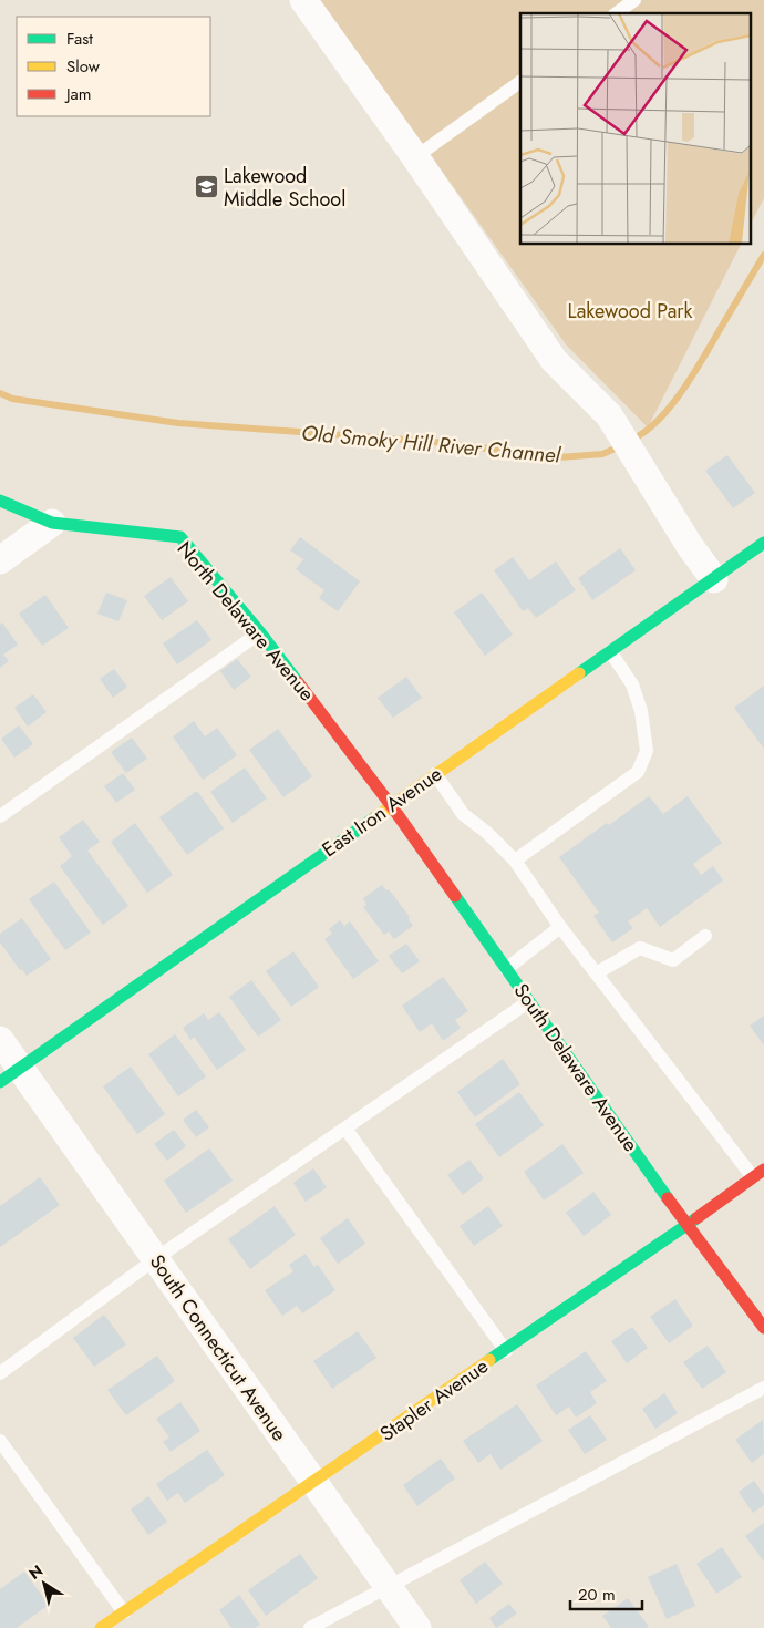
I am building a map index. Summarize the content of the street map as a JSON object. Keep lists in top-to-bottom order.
{
  "streets": {
    "street": [
      "North Delaware Avenue",
      "East Iron Avenue",
      "South Delaware Avenue",
      "South Connecticut Avenue",
      "Stapler Avenue"
    ]
  },
  "crossings": [
    ["North Delaware Avenue", "East Iron Avenue"],
    ["North Delaware Avenue", "South Delaware Avenue"],
    ["East Iron Avenue", "South Delaware Avenue"],
    ["East Iron Avenue", "South Connecticut Avenue"],
    ["South Delaware Avenue", "Stapler Avenue"],
    ["South Connecticut Avenue", "Stapler Avenue"]
  ],
  "water": ["Old Smoky Hill River Channel"],
  "parks": ["Lakewood Park"],
  "places": {
    "school or university": ["Lakewood Middle School"]
  },
  "legend": ["Fast", "Slow", "Jam"],
  "scale_bar": "20 m",
  "north": "top left"
}
